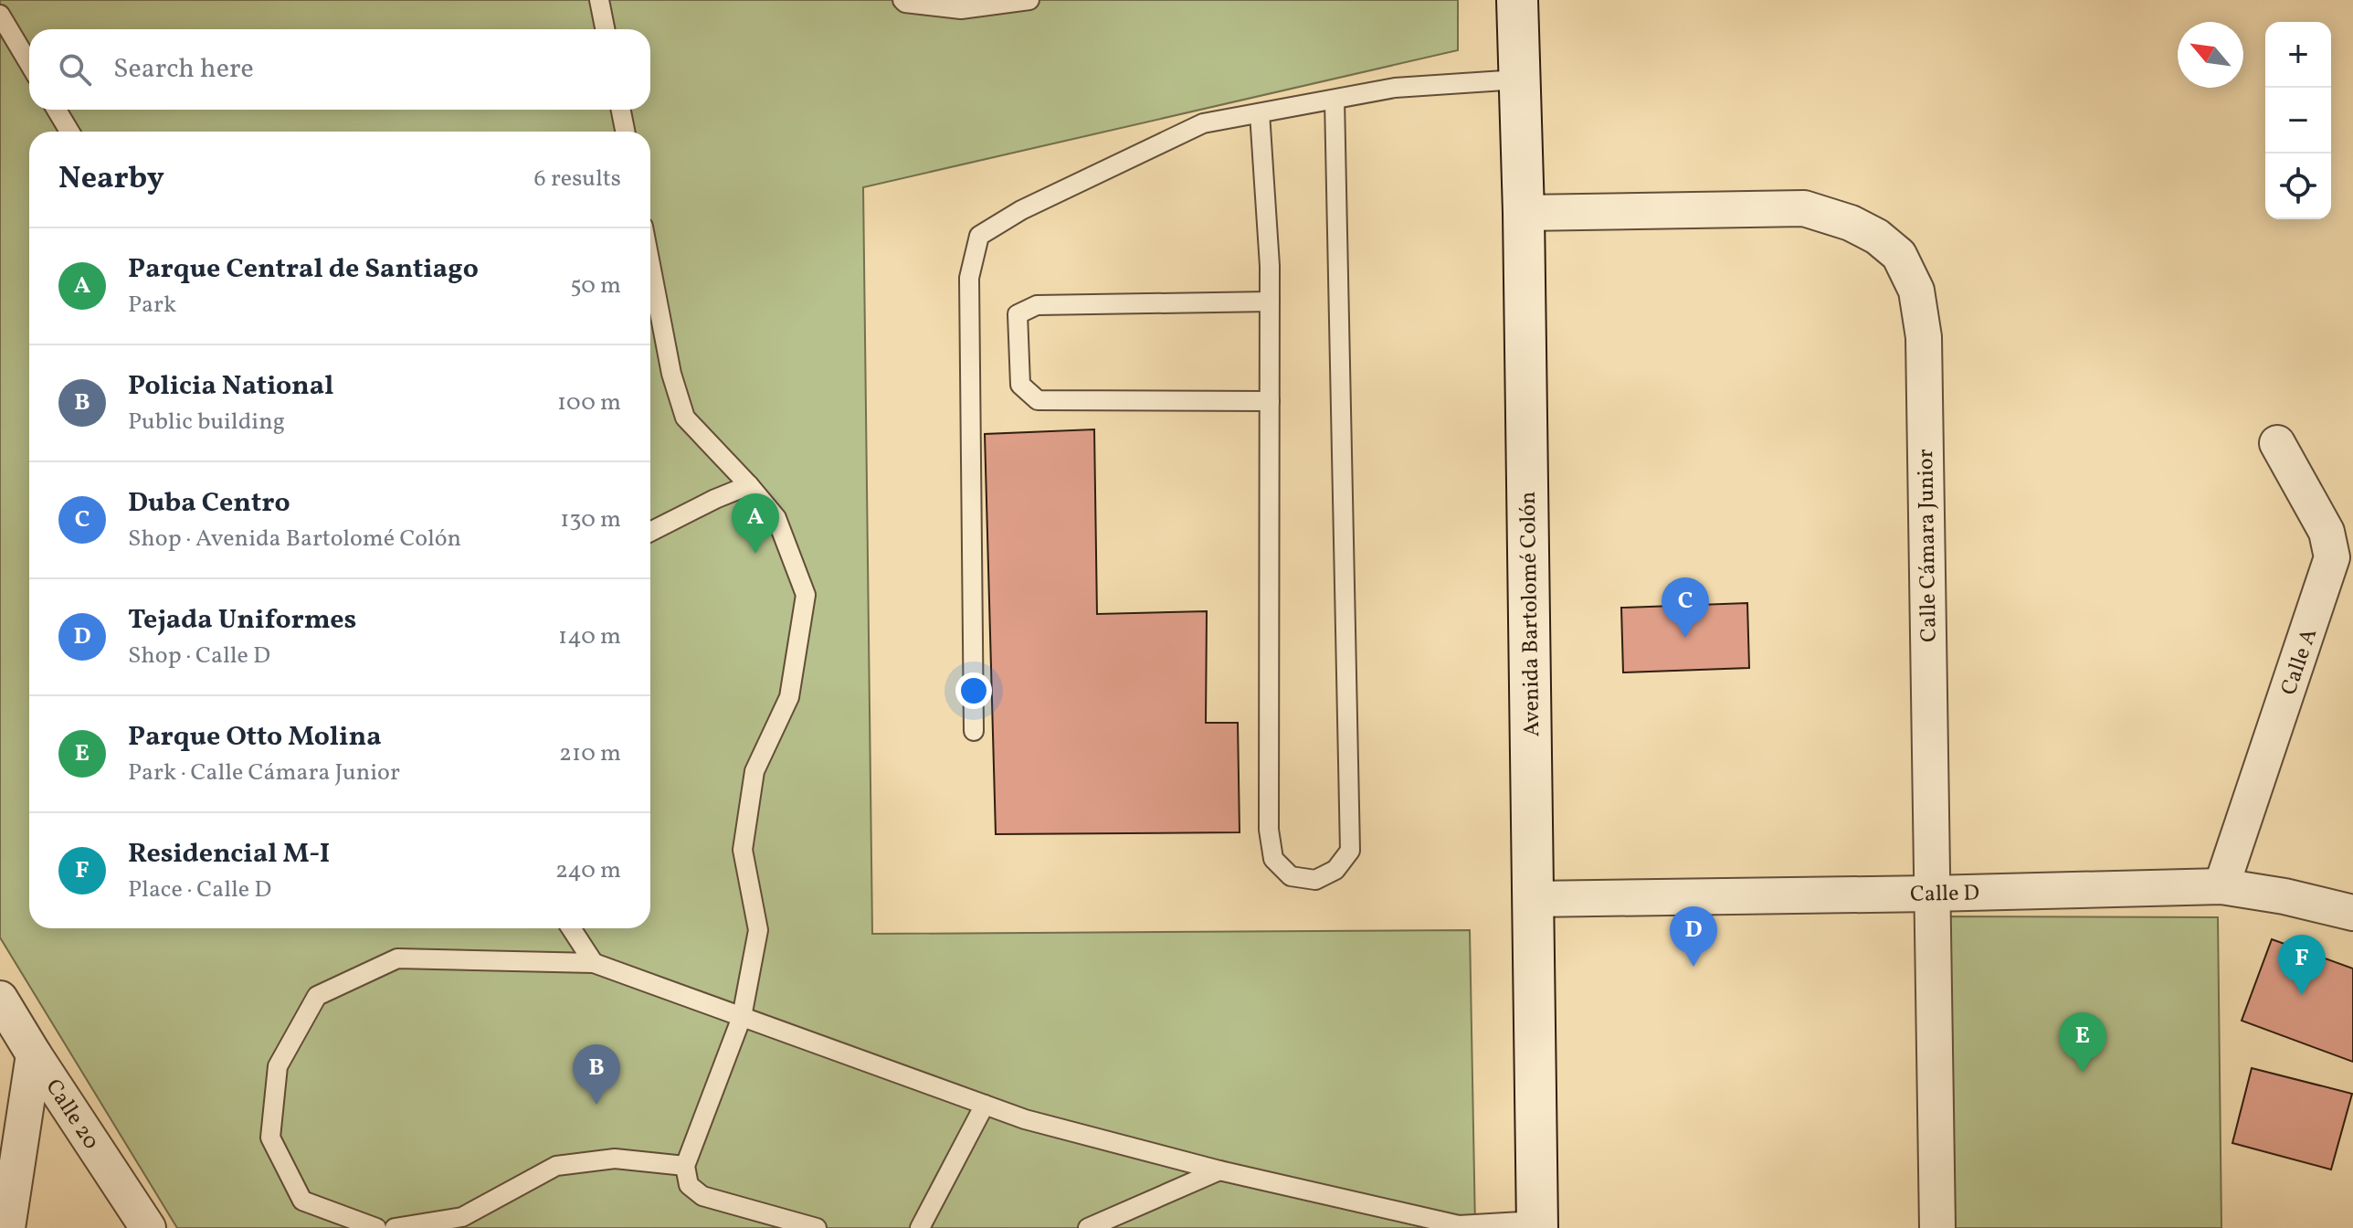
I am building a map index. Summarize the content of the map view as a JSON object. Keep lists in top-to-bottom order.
{
  "streets": {
    "main road": ["Avenida Bartolomé Colón"],
    "street": [
      "Calle Cámara Junior",
      "Calle A",
      "Calle D",
      "Calle 20"
    ]
  },
  "crossings": [
    ["Calle Cámara Junior", "Avenida Bartolomé Colón"],
    ["Calle Cámara Junior", "Calle D"],
    ["Avenida Bartolomé Colón", "Calle D"],
    ["Calle A", "Calle D"]
  ],
  "north": "top left",
  "page": {
    "map_buttons": ["+", "−"],
    "search": "Search here",
    "heading": ["Nearby", "6 results"],
    "list": [
      {
        "mark": "A",
        "name": "Parque Central de Santiago",
        "note": "Park",
        "value": "50 m"
      },
      {
        "mark": "B",
        "name": "Policia National",
        "note": "Public building",
        "value": "100 m"
      },
      {
        "mark": "C",
        "name": "Duba Centro",
        "note": "Shop · Avenida Bartolomé Colón",
        "value": "130 m"
      },
      {
        "mark": "D",
        "name": "Tejada Uniformes",
        "note": "Shop · Calle D",
        "value": "140 m"
      },
      {
        "mark": "E",
        "name": "Parque Otto Molina",
        "note": "Park · Calle Cámara Junior",
        "value": "210 m"
      },
      {
        "mark": "F",
        "name": "Residencial M-I",
        "note": "Place · Calle D",
        "value": "240 m"
      }
    ],
    "pins": [
      "A",
      "C",
      "D",
      "F",
      "E",
      "B"
    ]
  }
}
